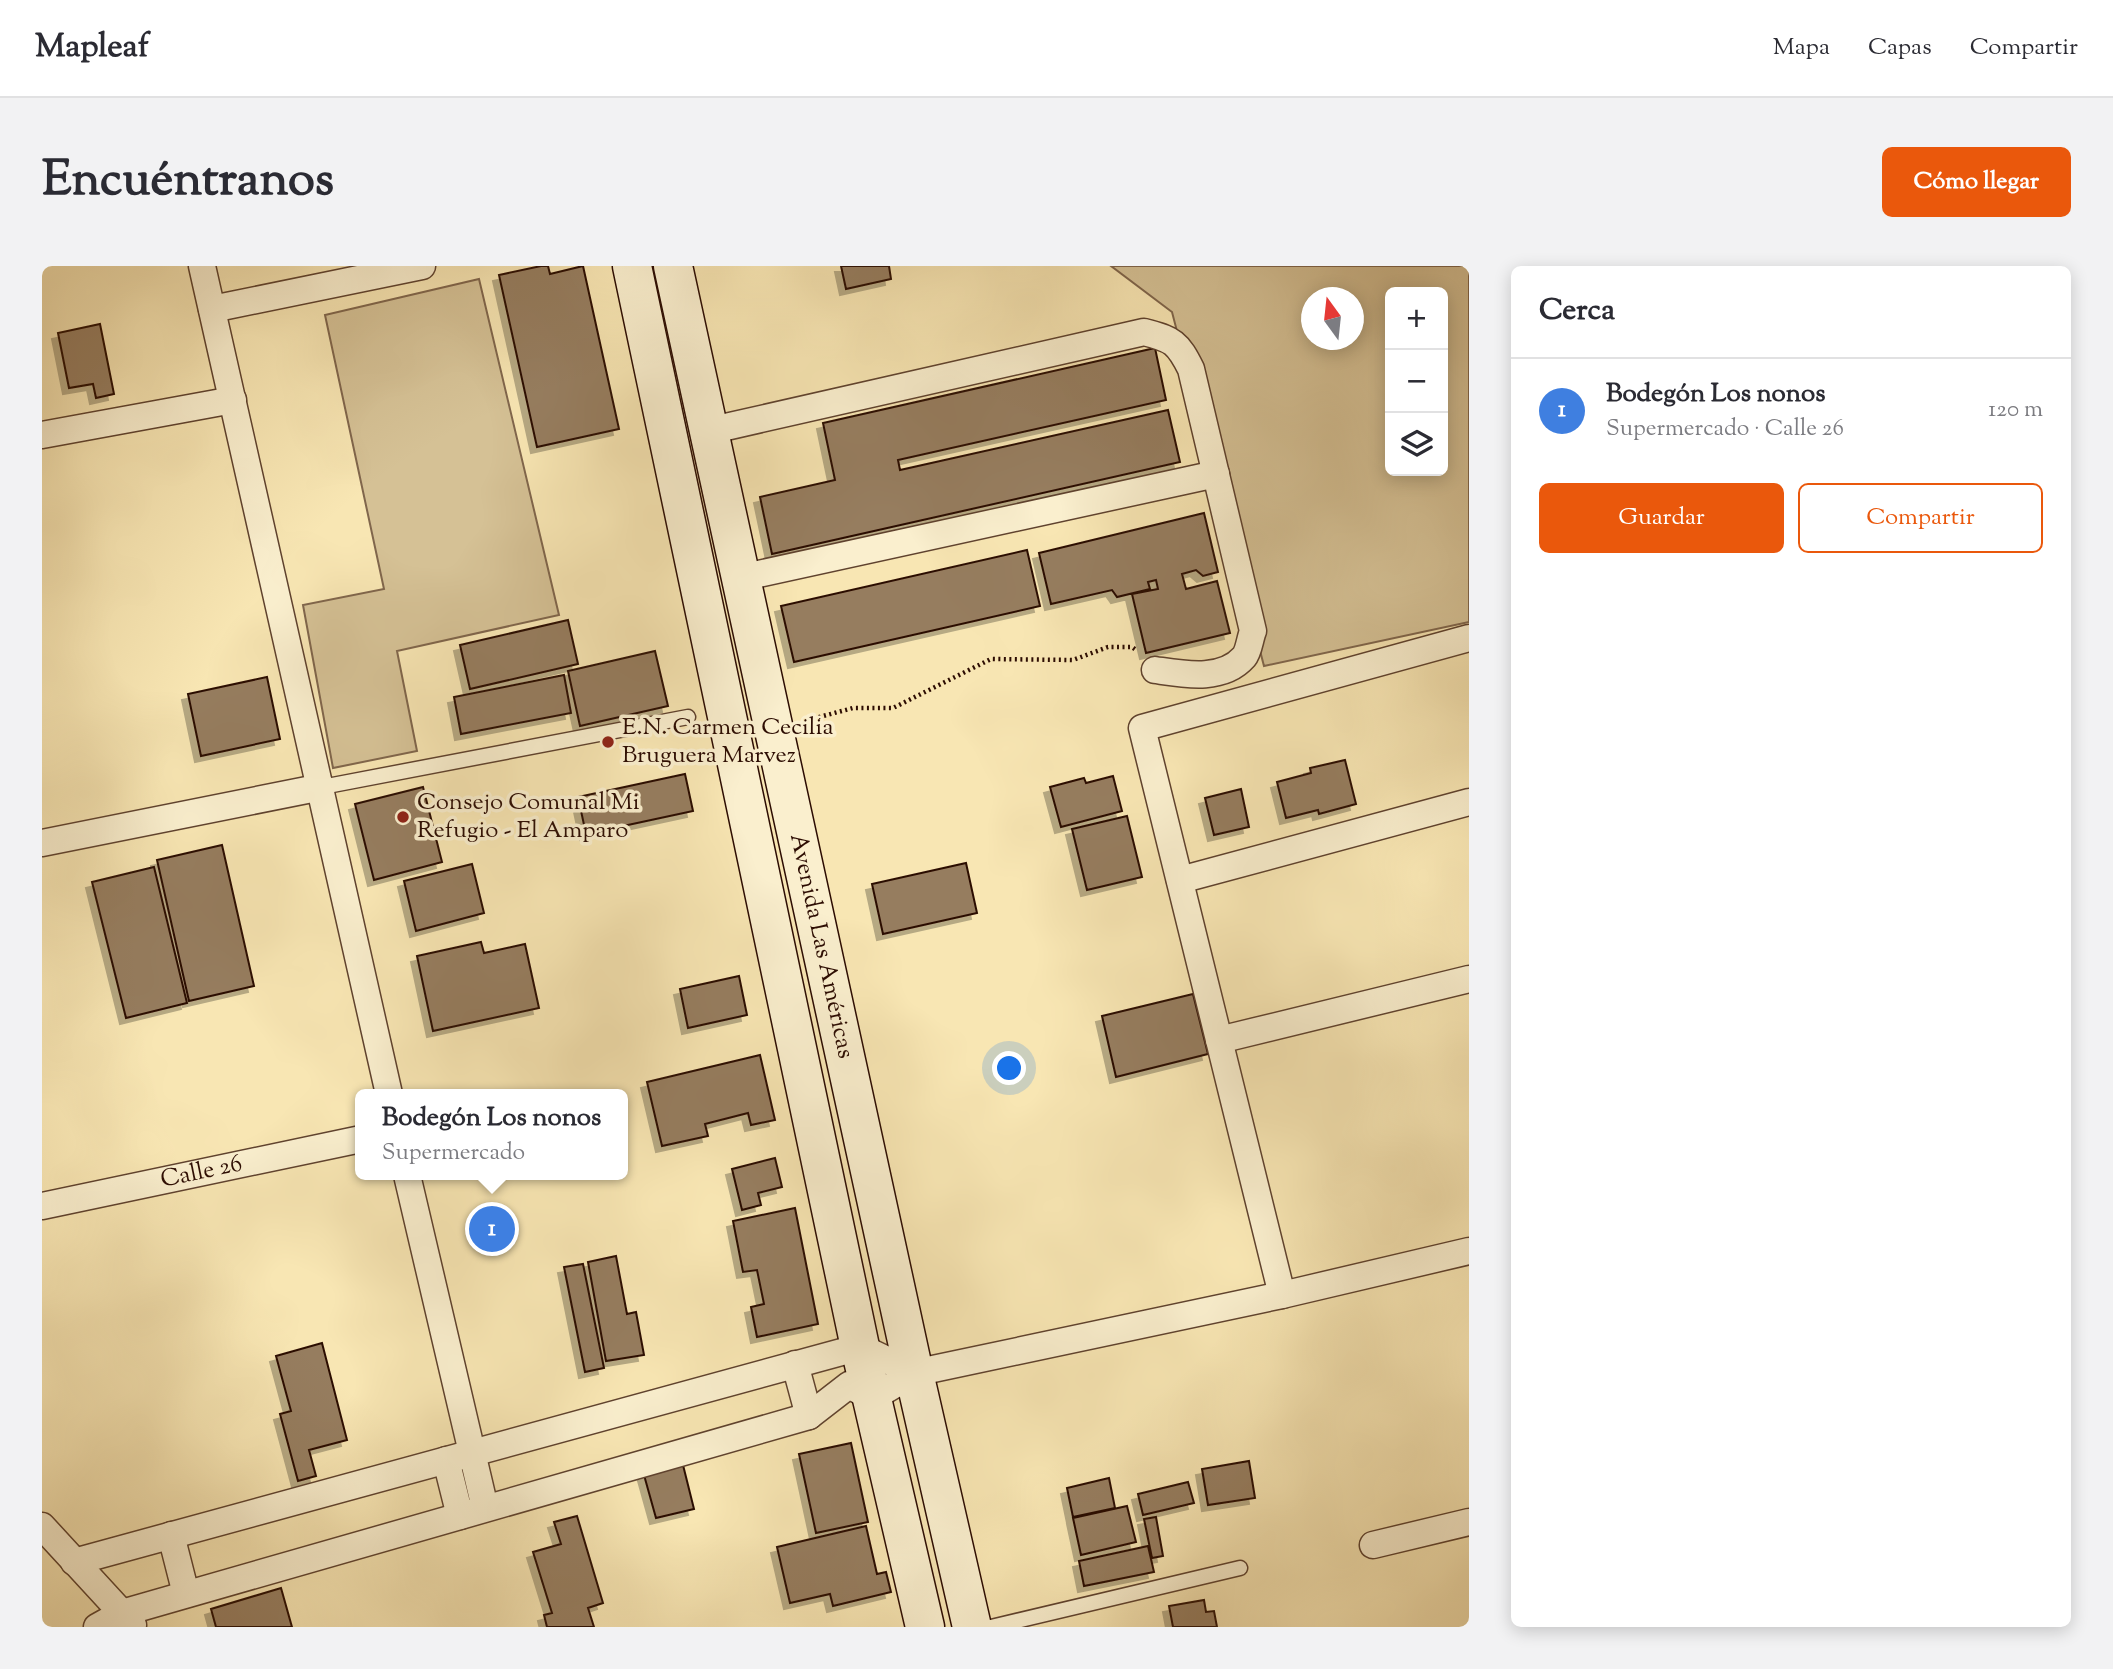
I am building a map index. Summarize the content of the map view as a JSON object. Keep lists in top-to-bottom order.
{
  "streets": {
    "main road": ["Avenida Las Américas"],
    "street": ["Calle 26"]
  },
  "places": ["E.N. Carmen Cecilia Bruguera Marvez", "Consejo Comunal Mi Refugio - El Amparo"],
  "north": "top",
  "page": {
    "header": "Mapleaf",
    "nav": ["Mapa", "Capas", "Compartir"],
    "title": "Encuéntranos",
    "buttons": [
      "Cómo llegar",
      ["Guardar", "Compartir"]
    ],
    "heading": "Cerca",
    "map_buttons": ["+", "−"],
    "list": [
      {
        "mark": "1",
        "name": "Bodegón Los nonos",
        "note": "Supermercado · Calle 26",
        "value": "120 m"
      }
    ],
    "popup": ["Bodegón Los nonos", "Supermercado"],
    "pins": "1"
  }
}
